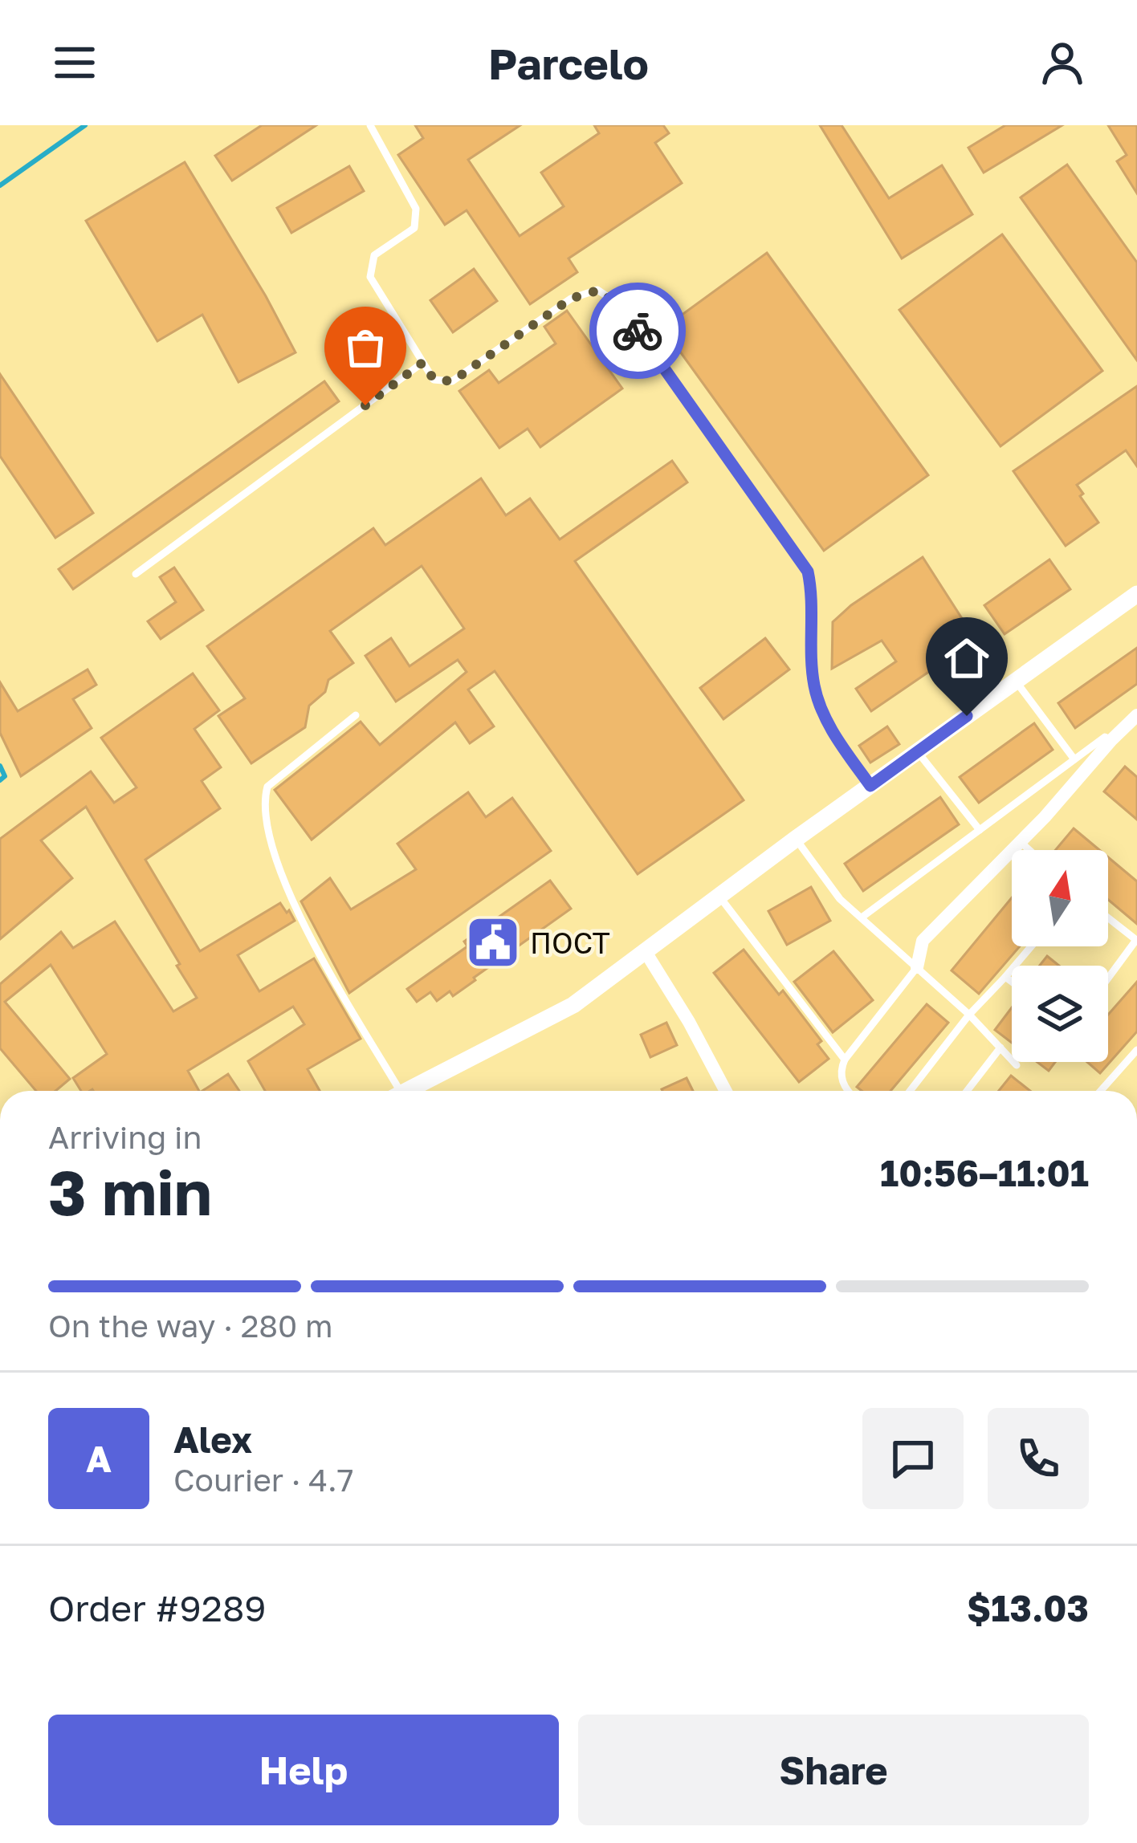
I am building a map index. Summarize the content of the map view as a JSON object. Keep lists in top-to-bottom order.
{
  "places": {
    "public building": ["ПОСТ"]
  },
  "north": "top",
  "page": {
    "header": "Parcelo",
    "heading": ["3 min", "Arriving in", "10:56–11:01"],
    "panel": [
      "Alex",
      "Courier · 4.7",
      "Order #9289",
      "$13.03"
    ],
    "bar": "On the way · 280 m",
    "round": "A",
    "buttons": ["Help", "Share"]
  }
}
